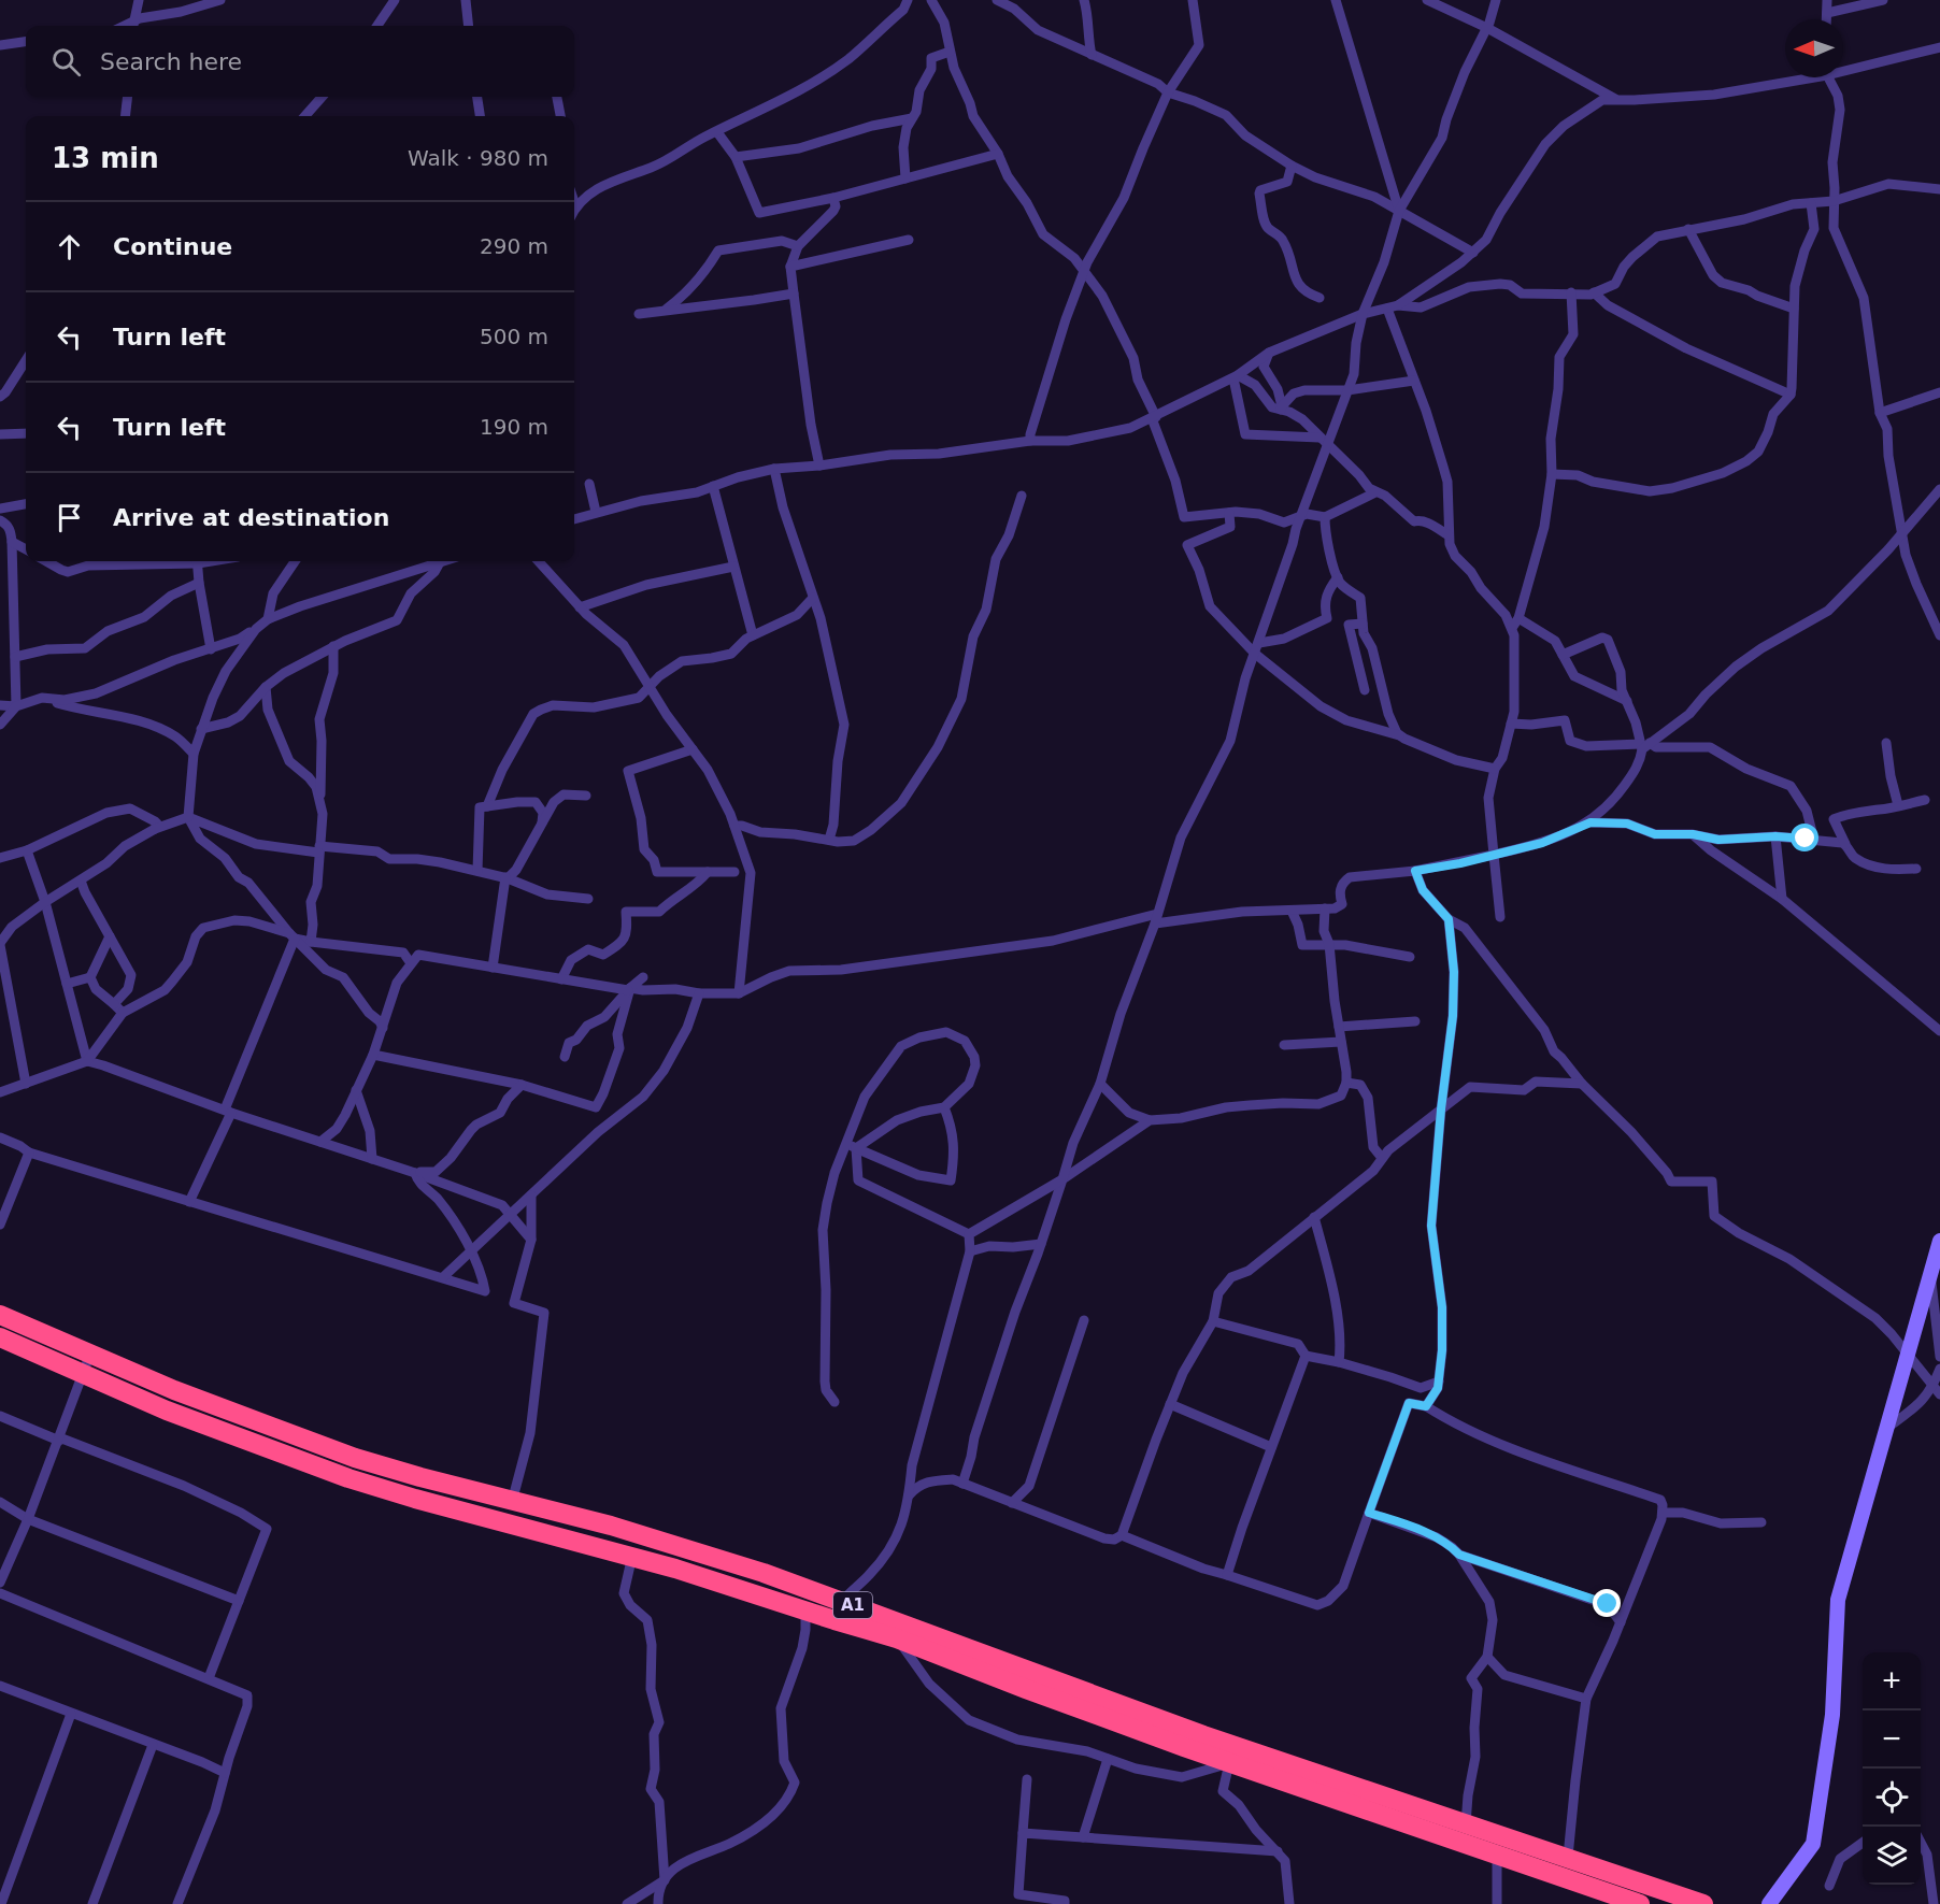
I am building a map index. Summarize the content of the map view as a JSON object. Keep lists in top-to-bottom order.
{
  "streets": {
    "highway": ["A1"]
  },
  "north": "left",
  "page": {
    "search": "Search here",
    "heading": ["13 min", "Walk · 980 m"],
    "list": [
      ["Continue", "290 m"],
      ["Turn left", "500 m"],
      ["Turn left", "190 m"],
      "Arrive at destination"
    ],
    "map_buttons": ["+", "−"]
  }
}
